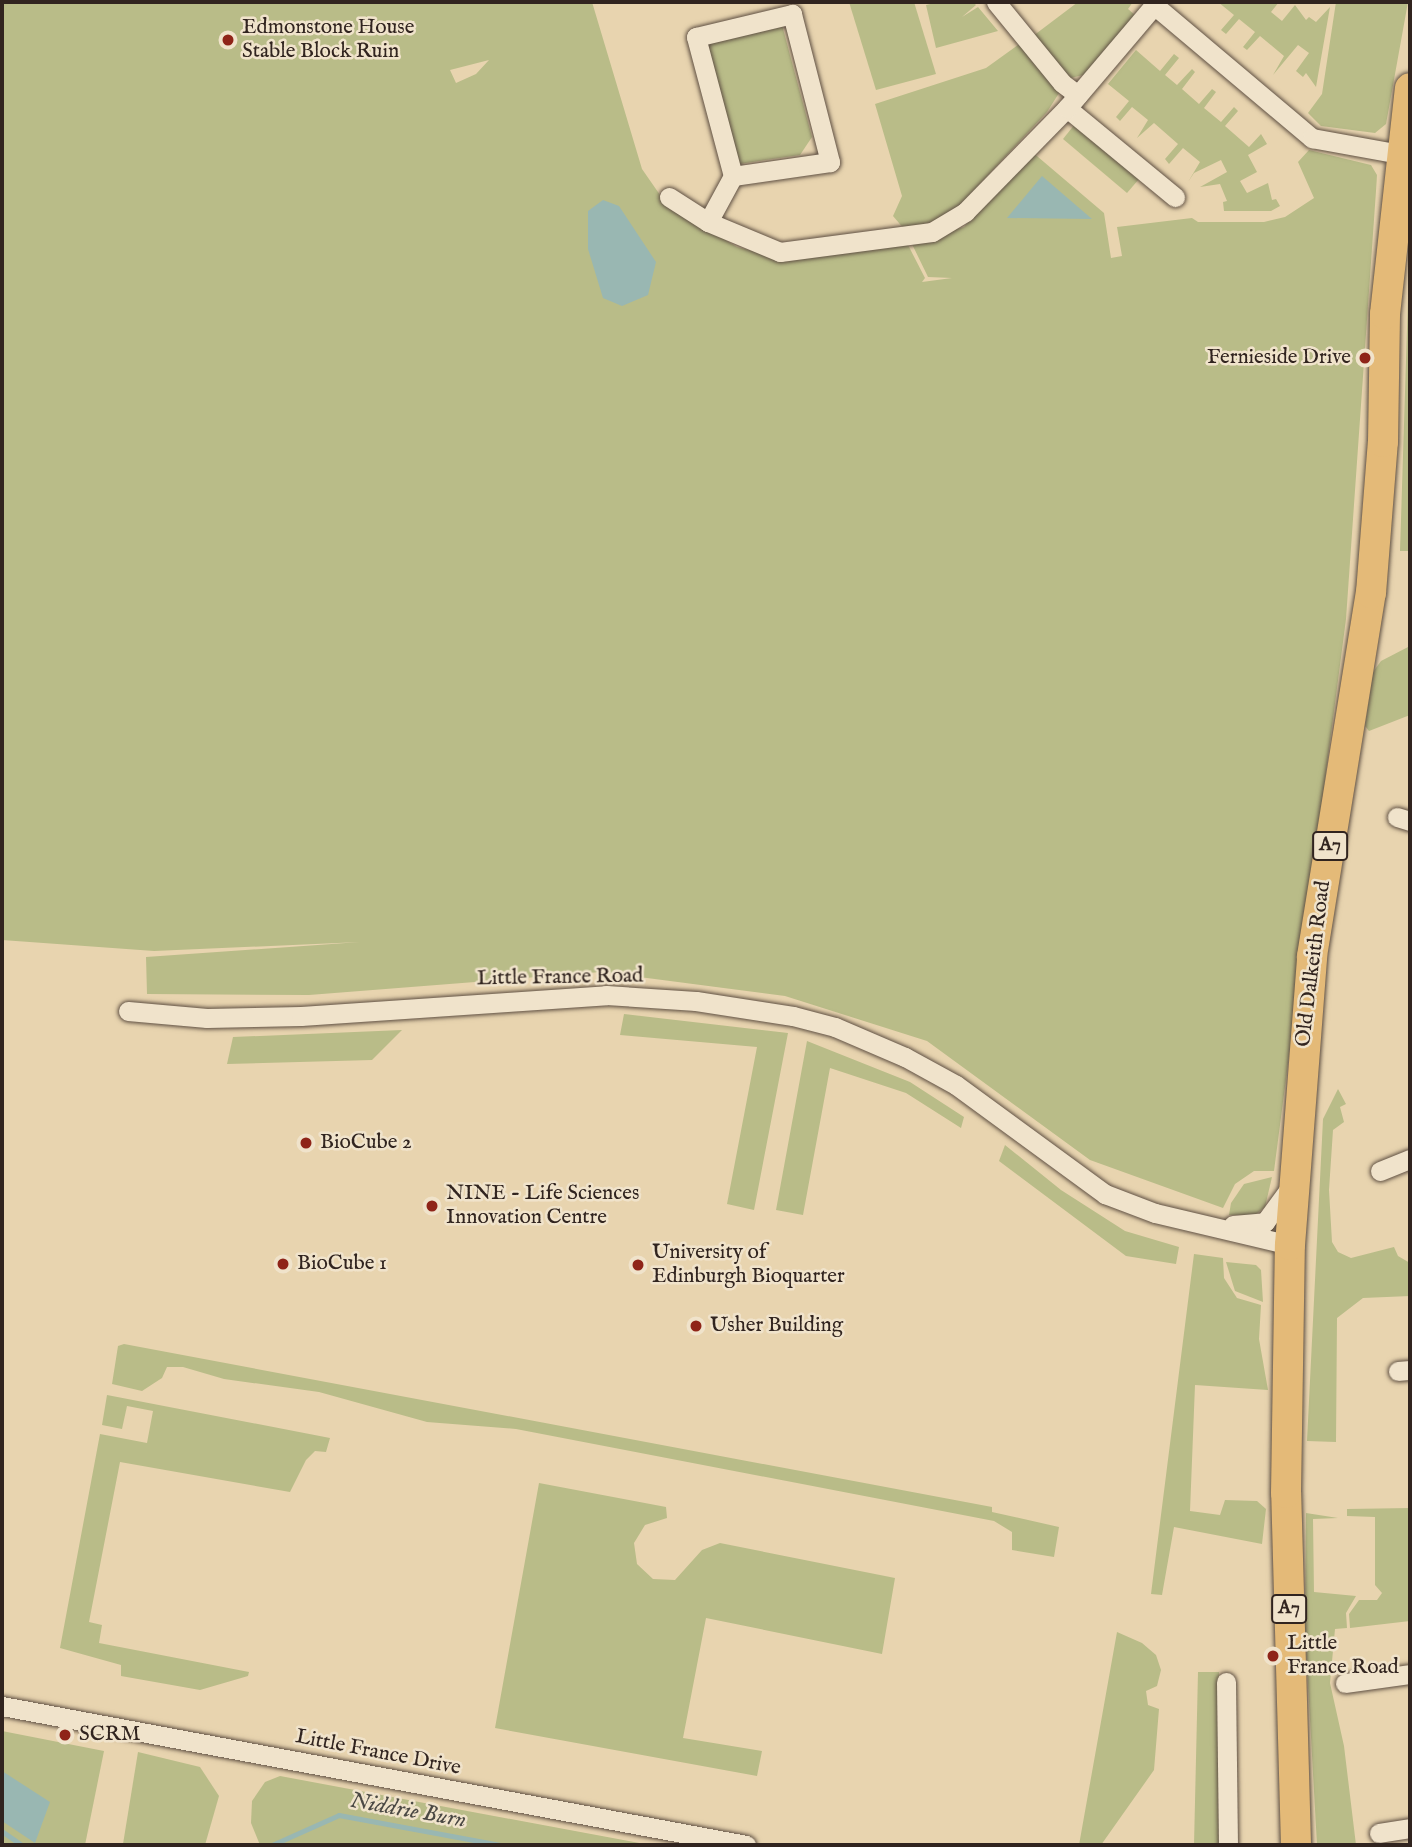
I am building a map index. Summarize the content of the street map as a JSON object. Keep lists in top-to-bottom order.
{
  "streets": {
    "main road": ["A7", "Old Dalkeith Road"],
    "street": ["Little France Road", "Little France Drive"]
  },
  "crossings": [
    ["Old Dalkeith Road", "Little France Road"]
  ],
  "water": ["Niddrie Burn"],
  "places": [
    "Edmonstone House Stable Block Ruin",
    "Fernieside Drive",
    "BioCube 2",
    "NINE - Life Sciences Innovation Centre",
    "BioCube 1",
    "University of Edinburgh Bioquarter",
    "Usher Building",
    "Little France Road",
    "SCRM"
  ]
}
